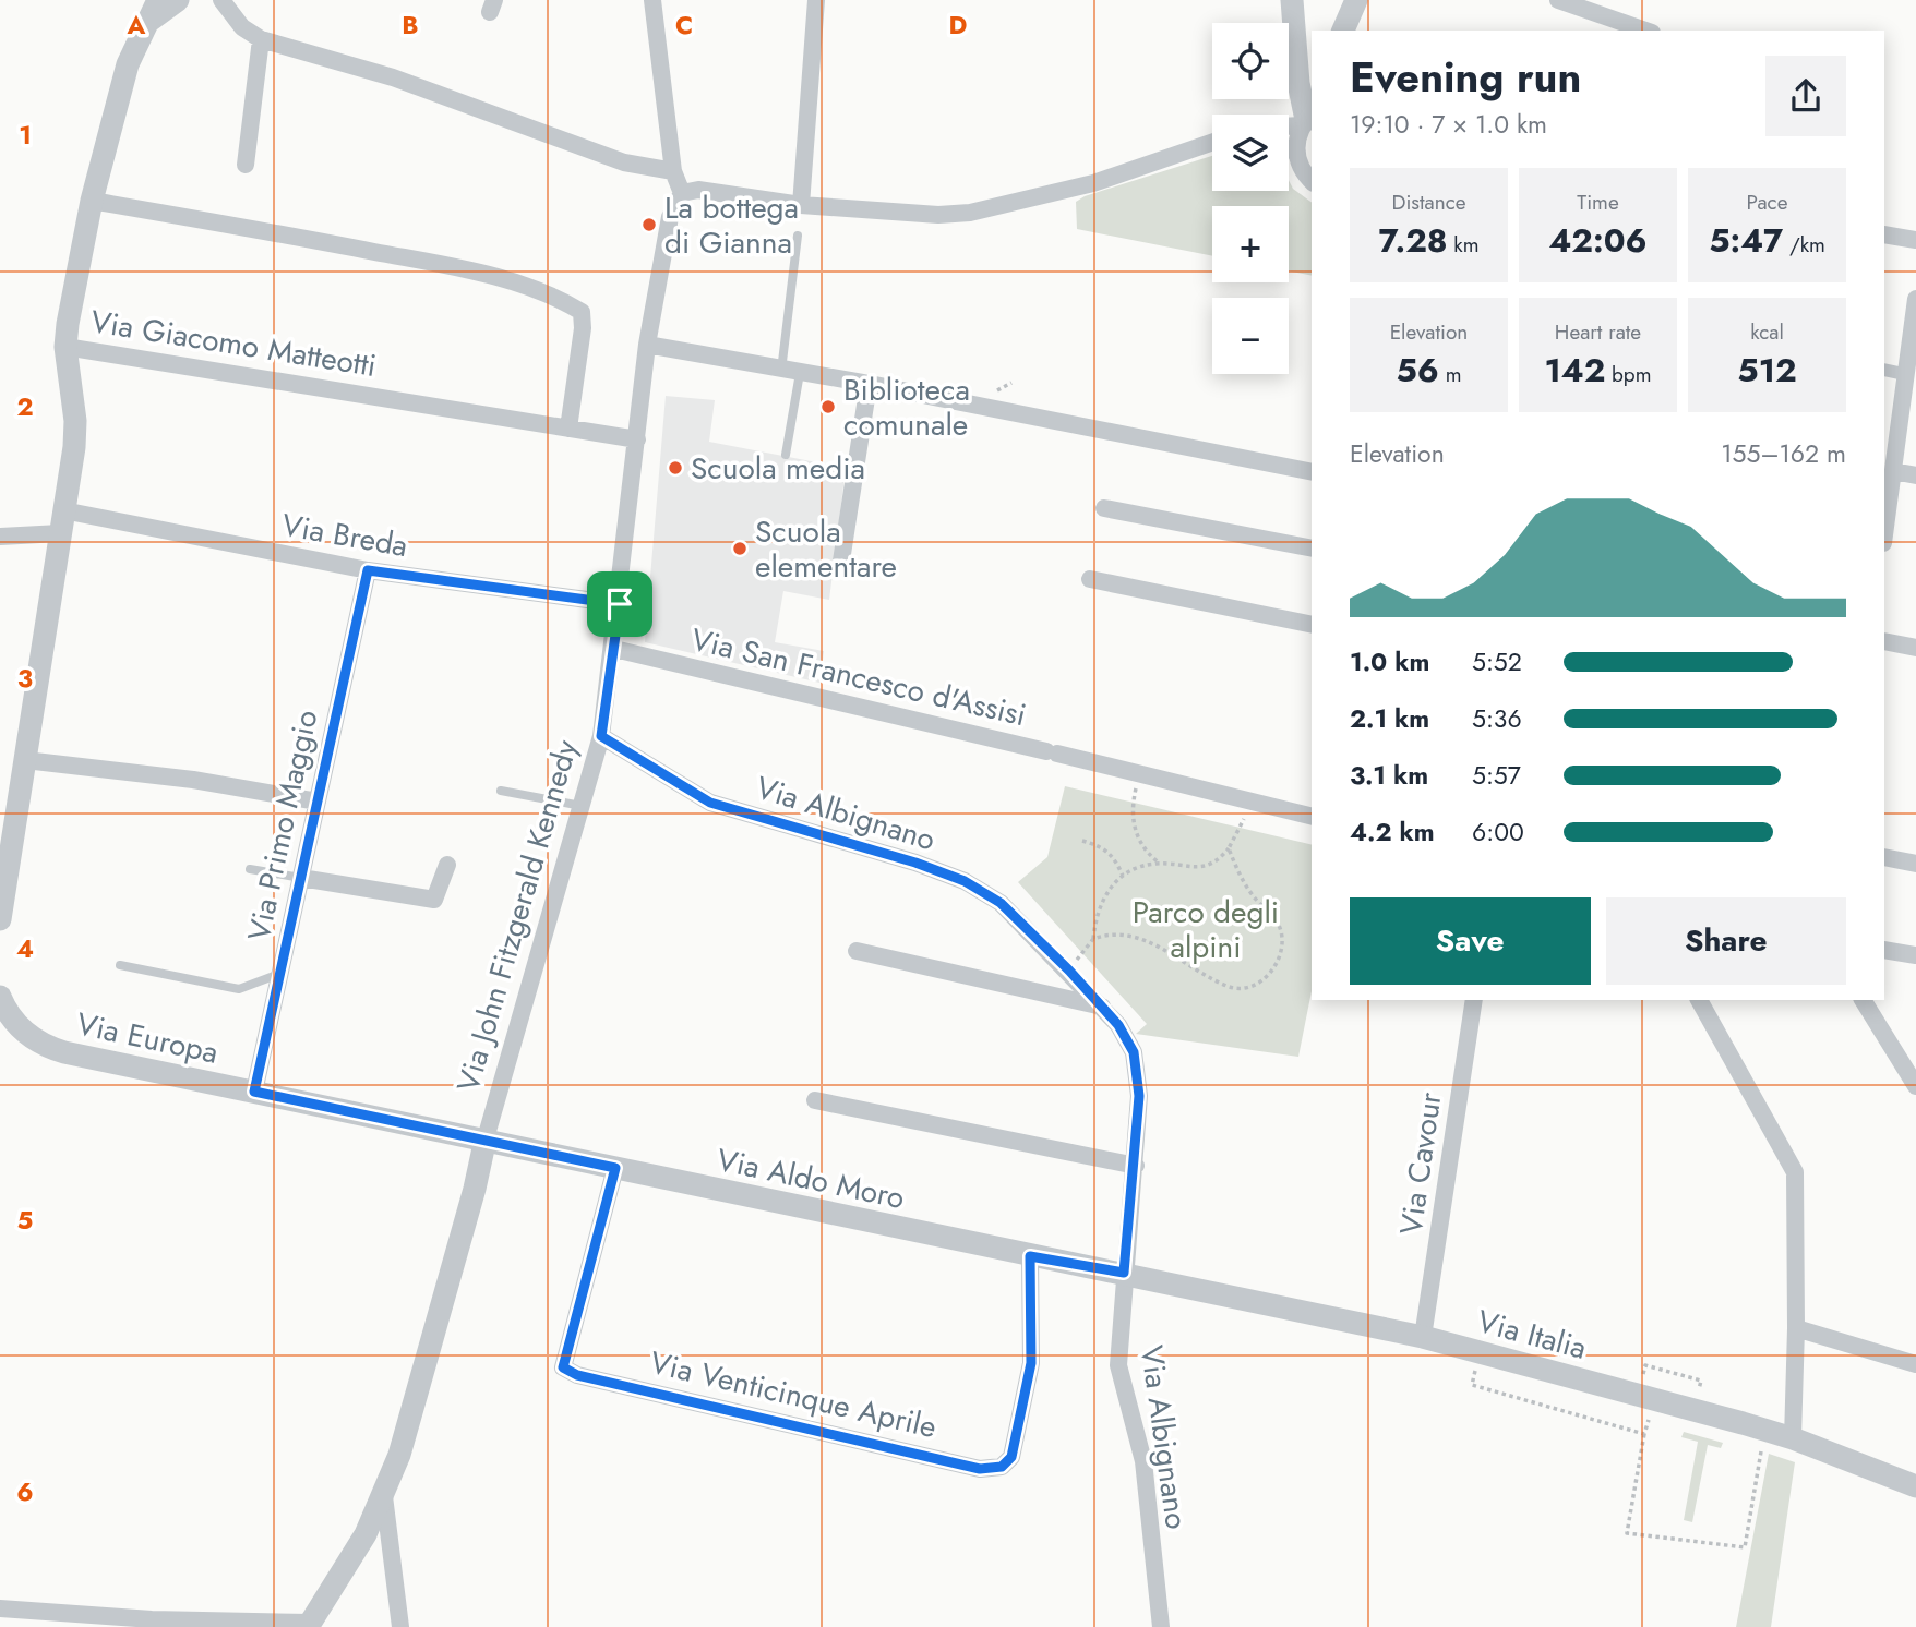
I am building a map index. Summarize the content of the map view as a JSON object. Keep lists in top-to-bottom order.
{
  "streets": {
    "street": [
      "Via Giacomo Matteotti",
      "Via Breda",
      "Via San Francesco d'Assisi",
      "Via Albignano",
      "Via Primo Maggio",
      "Via John Fitzgerald Kennedy",
      "Via Europa",
      "Via Cavour",
      "Via Aldo Moro",
      "Via Italia",
      "Via Venticinque Aprile"
    ]
  },
  "crossings": [
    ["Via Giacomo Matteotti", "Via John Fitzgerald Kennedy"],
    ["Via Breda", "Via Primo Maggio"],
    ["Via Breda", "Via John Fitzgerald Kennedy"],
    ["Via San Francesco d'Assisi", "Via John Fitzgerald Kennedy"],
    ["Via Albignano", "Via John Fitzgerald Kennedy"],
    ["Via Albignano", "Via Aldo Moro"],
    ["Via Albignano", "Via Italia"],
    ["Via Primo Maggio", "Via Europa"],
    ["Via John Fitzgerald Kennedy", "Via Europa"],
    ["Via John Fitzgerald Kennedy", "Via Aldo Moro"],
    ["Via Europa", "Via Aldo Moro"],
    ["Via Cavour", "Via Italia"],
    ["Via Aldo Moro", "Via Italia"],
    ["Via Aldo Moro", "Via Venticinque Aprile"]
  ],
  "parks": ["Parco degli alpini"],
  "places": [
    "La bottega di Gianna",
    "Biblioteca comunale",
    "Scuola media",
    "Scuola elementare"
  ],
  "page": {
    "map_buttons": ["+", "−"],
    "heading": ["Evening run", "19:10 · 7 × 1.0 km"],
    "stats": [
      ["Distance", "7.28 km"],
      ["Time", "42:06"],
      ["Pace", "5:47 /km"],
      ["Elevation", "56 m"],
      ["Heart rate", "142 bpm"],
      ["kcal", "512"]
    ],
    "chart": ["Elevation", "155–162 m"],
    "list": [
      {
        "name": "1.0 km",
        "note": "5:52"
      },
      {
        "name": "2.1 km",
        "note": "5:36"
      },
      {
        "name": "3.1 km",
        "note": "5:57"
      },
      {
        "name": "4.2 km",
        "note": "6:00"
      }
    ],
    "buttons": ["Save", "Share"]
  },
  "grid": {
    "columns": [
      "A",
      "B",
      "C",
      "D"
    ],
    "rows": [
      "1",
      "2",
      "3",
      "4",
      "5",
      "6"
    ]
  }
}
